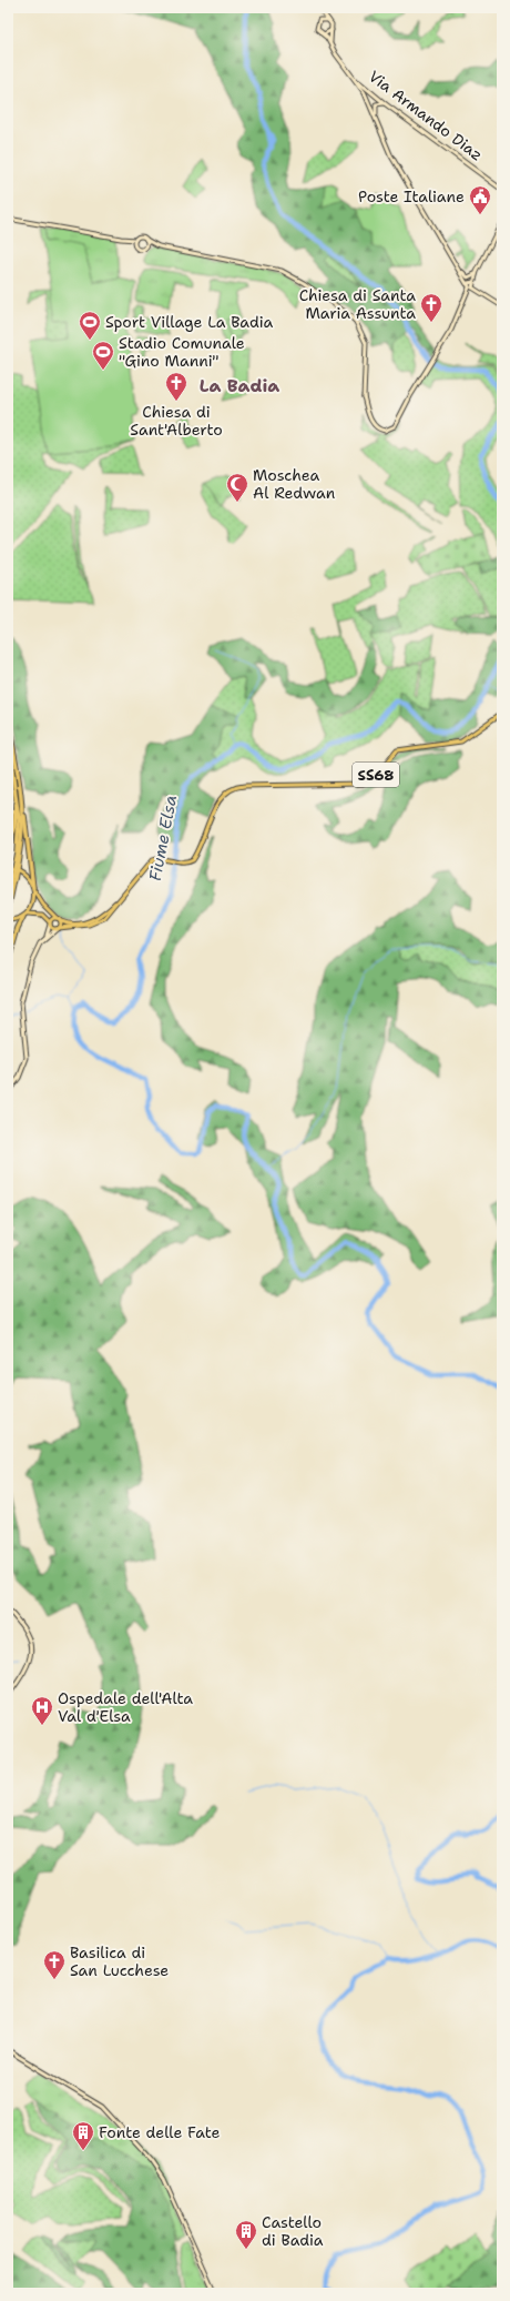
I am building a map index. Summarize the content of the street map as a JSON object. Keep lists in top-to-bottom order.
{
  "streets": {
    "main road": ["Via Armando Diaz", "SS68"]
  },
  "districts": ["La Badia"],
  "water": ["Fiume Elsa"],
  "places": {
    "public building": ["Poste Italiane"],
    "church": ["Chiesa di Santa Maria Assunta", "Chiesa di Sant'Alberto", "Basilica di San Lucchese"],
    "sports": ["Sport Village La Badia", "Stadio Comunale \"Gino Manni\""],
    "mosque": ["Moschea Al Redwan"],
    "hospital": ["Ospedale dell'Alta Val d'Elsa"],
    "building": ["Fonte delle Fate", "Castello di Badia"]
  }
}
